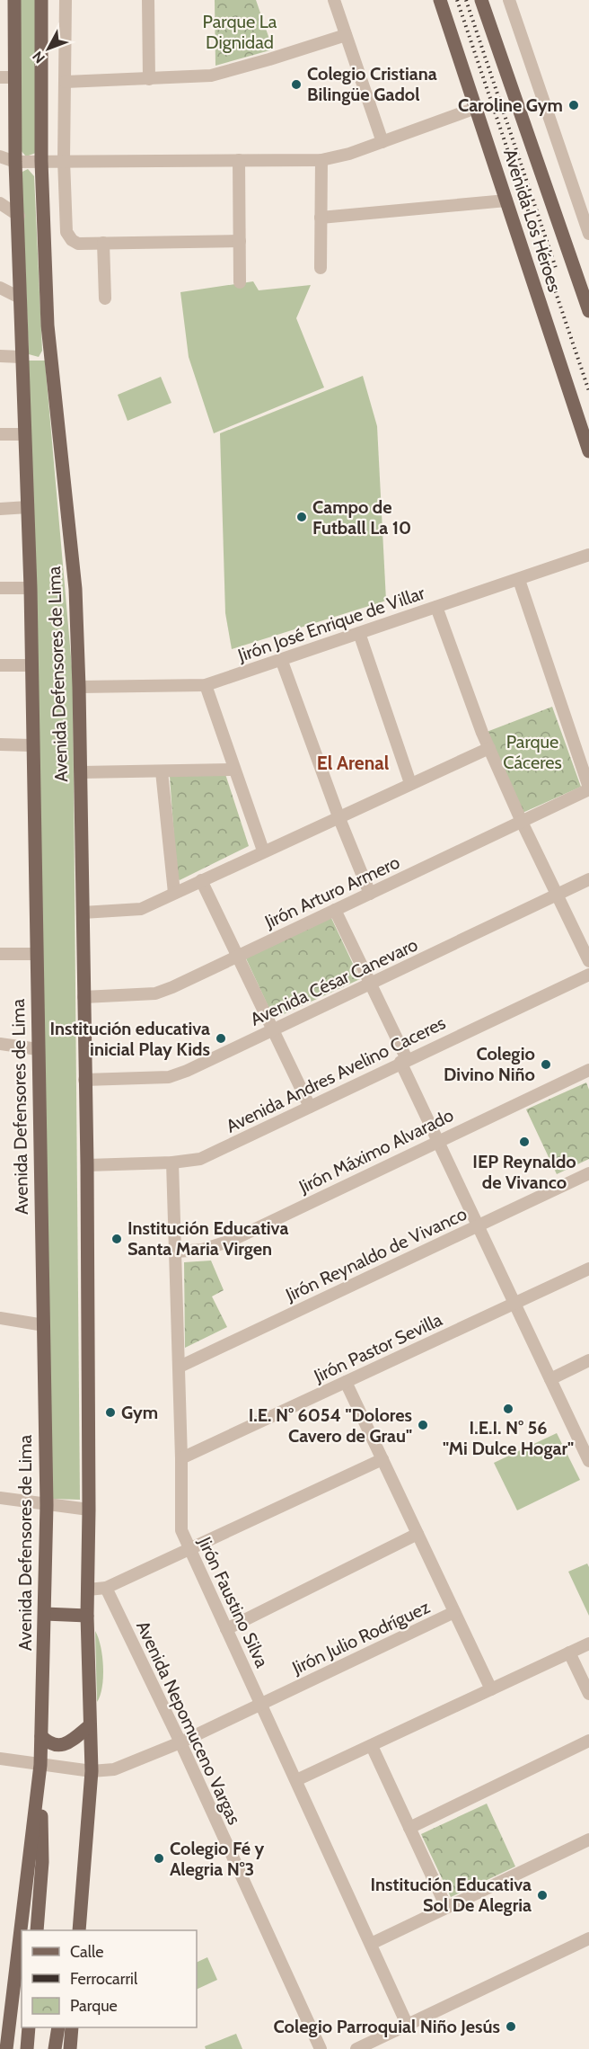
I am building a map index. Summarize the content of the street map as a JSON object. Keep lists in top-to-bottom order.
{
  "streets": {
    "main road": ["Avenida Los Héroes", "Avenida Defensores de Lima"],
    "street": [
      "Jirón José Enrique de Villar",
      "Jirón Arturo Armero",
      "Avenida César Canevaro",
      "Avenida Andres Avelino Caceres",
      "Jirón Máximo Alvarado",
      "Jirón Reynaldo de Vivanco",
      "Jirón Pastor Sevilla",
      "Jirón Faustino Silva",
      "Jirón Julio Rodríguez",
      "Avenida Nepomuceno Vargas"
    ]
  },
  "crossings": [
    ["Jirón José Enrique de Villar", "Avenida Defensores de Lima"],
    ["Avenida Defensores de Lima", "Jirón Arturo Armero"],
    ["Avenida Defensores de Lima", "Avenida César Canevaro"],
    ["Avenida Defensores de Lima", "Avenida Andres Avelino Caceres"],
    ["Avenida Defensores de Lima", "Jirón Julio Rodríguez"],
    ["Avenida Andres Avelino Caceres", "Jirón Faustino Silva"],
    ["Jirón Máximo Alvarado", "Jirón Faustino Silva"],
    ["Jirón Reynaldo de Vivanco", "Jirón Faustino Silva"],
    ["Jirón Pastor Sevilla", "Jirón Faustino Silva"],
    ["Jirón Faustino Silva", "Jirón Julio Rodríguez"],
    ["Jirón Julio Rodríguez", "Avenida Nepomuceno Vargas"]
  ],
  "districts": ["El Arenal"],
  "parks": ["Parque La Dignidad", "Parque Cáceres"],
  "places": [
    "Colegio Cristiana Bilingüe Gadol",
    "Caroline Gym",
    "Campo de Futball La 10",
    "Institución educativa inicial Play Kids",
    "Colegio Divino Niño",
    "IEP Reynaldo de Vivanco",
    "Institución Educativa Santa Maria Virgen",
    "I.E.I. N° 56 \"Mi Dulce Hogar\"",
    "Gym",
    "I.E. N° 6054 \"Dolores Cavero de Grau\"",
    "Colegio Fé y Alegria N°3",
    "Institución Educativa Sol De Alegria",
    "Colegio Parroquial Niño Jesús"
  ],
  "legend": ["Calle", "Ferrocarril", "Parque"],
  "north": "bottom left"
}
